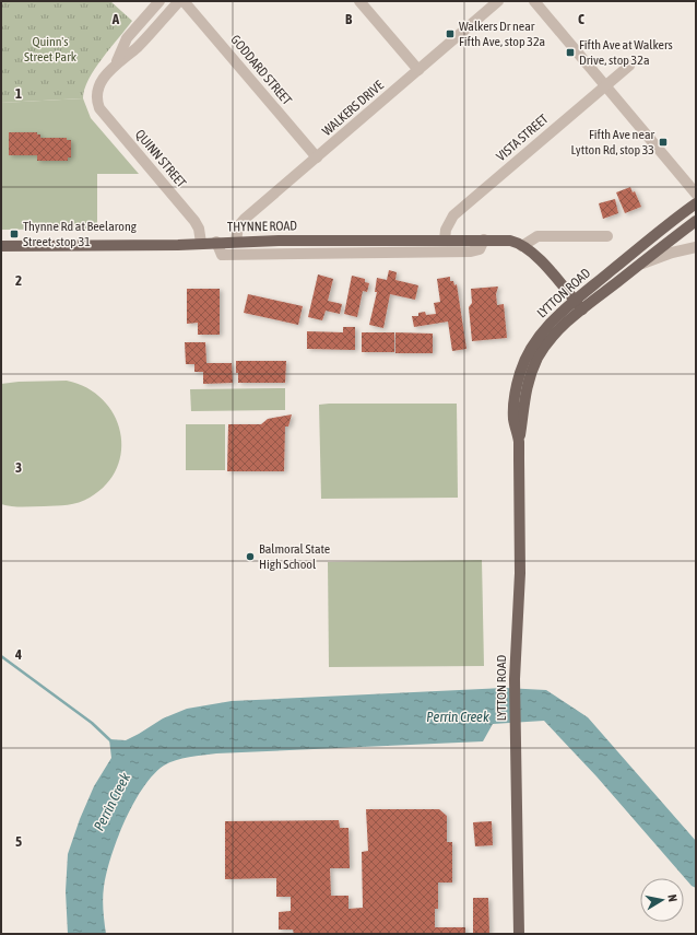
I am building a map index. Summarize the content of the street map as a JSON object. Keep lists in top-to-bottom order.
{
  "streets": {
    "main road": ["THYNNE ROAD", "LYTTON ROAD"],
    "street": [
      "GODDARD STREET",
      "WALKERS DRIVE",
      "VISTA STREET",
      "QUINN STREET"
    ]
  },
  "crossings": [
    ["GODDARD STREET", "WALKERS DRIVE"],
    ["WALKERS DRIVE", "THYNNE ROAD"],
    ["VISTA STREET", "THYNNE ROAD"],
    ["QUINN STREET", "THYNNE ROAD"],
    ["THYNNE ROAD", "LYTTON ROAD"]
  ],
  "water": ["Perrin Creek"],
  "parks": ["Quinn's Street Park"],
  "places": {
    "transit": [
      "Walkers Dr near Fifth Ave, stop 32a",
      "Fifth Ave at Walkers Drive, stop 32a",
      "Fifth Ave near Lytton Rd, stop 33",
      "Thynne Rd at Beelarong Street, stop 31"
    ],
    "other": ["Balmoral State High School"]
  },
  "north": "right",
  "grid": {
    "columns": ["A", "B", "C"],
    "rows": [
      "1",
      "2",
      "3",
      "4",
      "5"
    ]
  }
}
